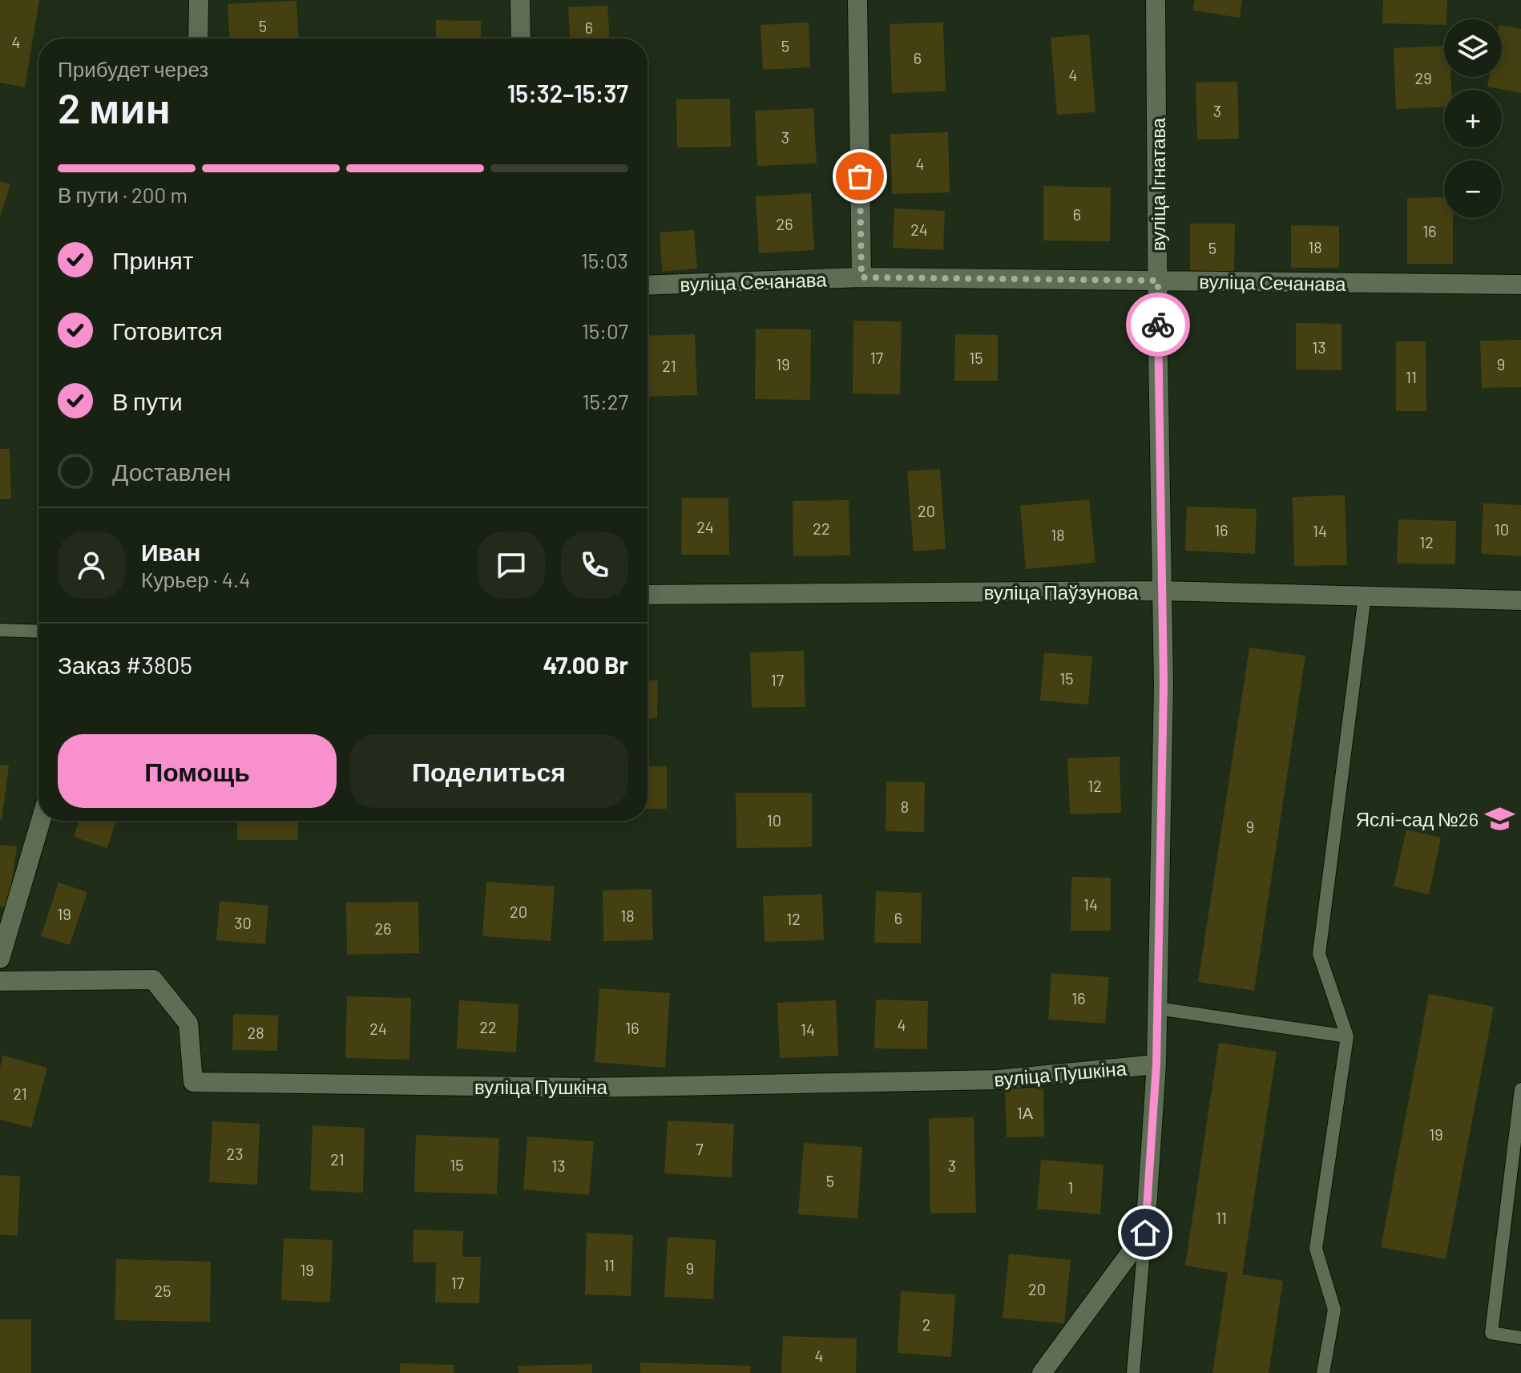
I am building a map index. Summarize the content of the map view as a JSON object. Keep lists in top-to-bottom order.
{
  "streets": {
    "street": [
      "вуліца Ігнатава",
      "вуліца Сечанава",
      "вуліца Паўзунова",
      "вуліца Пушкіна"
    ]
  },
  "crossings": [
    ["вуліца Ігнатава", "вуліца Сечанава"],
    ["вуліца Ігнатава", "вуліца Паўзунова"],
    ["вуліца Ігнатава", "вуліца Пушкіна"]
  ],
  "places": {
    "school or university": ["Яслі-сад №26"]
  },
  "house_numbers": [
    "5",
    "6",
    "4",
    "5",
    "6",
    "4",
    "29",
    "3",
    "3",
    "4",
    "6",
    "26",
    "24",
    "16",
    "18",
    "5",
    "13",
    "17",
    "15",
    "19",
    "9",
    "21",
    "11",
    "20",
    "24",
    "22",
    "10",
    "16",
    "14",
    "18",
    "12",
    "15",
    "17",
    "12",
    "8",
    "10",
    "9",
    "14",
    "20",
    "19",
    "18",
    "6",
    "12",
    "30",
    "26",
    "16",
    "4",
    "22",
    "16",
    "24",
    "14",
    "28",
    "21",
    "1А",
    "19",
    "7",
    "23",
    "21",
    "15",
    "13",
    "3",
    "5",
    "1",
    "11",
    "11",
    "9",
    "19",
    "17",
    "20",
    "25",
    "2",
    "4"
  ],
  "page": {
    "map_buttons": ["+", "−"],
    "heading": ["2 мин", "Прибудет через", "15:32–15:37"],
    "panel": [
      "Иван",
      "Курьер · 4.4",
      "Заказ #3805",
      "47.00 Br"
    ],
    "bar": "В пути · 200 m",
    "list": [
      ["Принят", "15:03"],
      ["Готовится", "15:07"],
      ["В пути", "15:27"],
      "Доставлен"
    ],
    "buttons": ["Помощь", "Поделиться"]
  }
}
